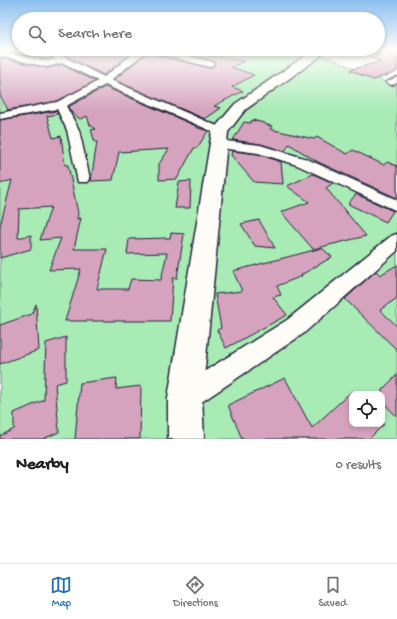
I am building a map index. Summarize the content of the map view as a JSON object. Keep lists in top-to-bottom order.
{
  "page": {
    "search": "Search here",
    "heading": ["Nearby", "0 results"],
    "nav": ["Map", "Directions", "Saved"]
  }
}
